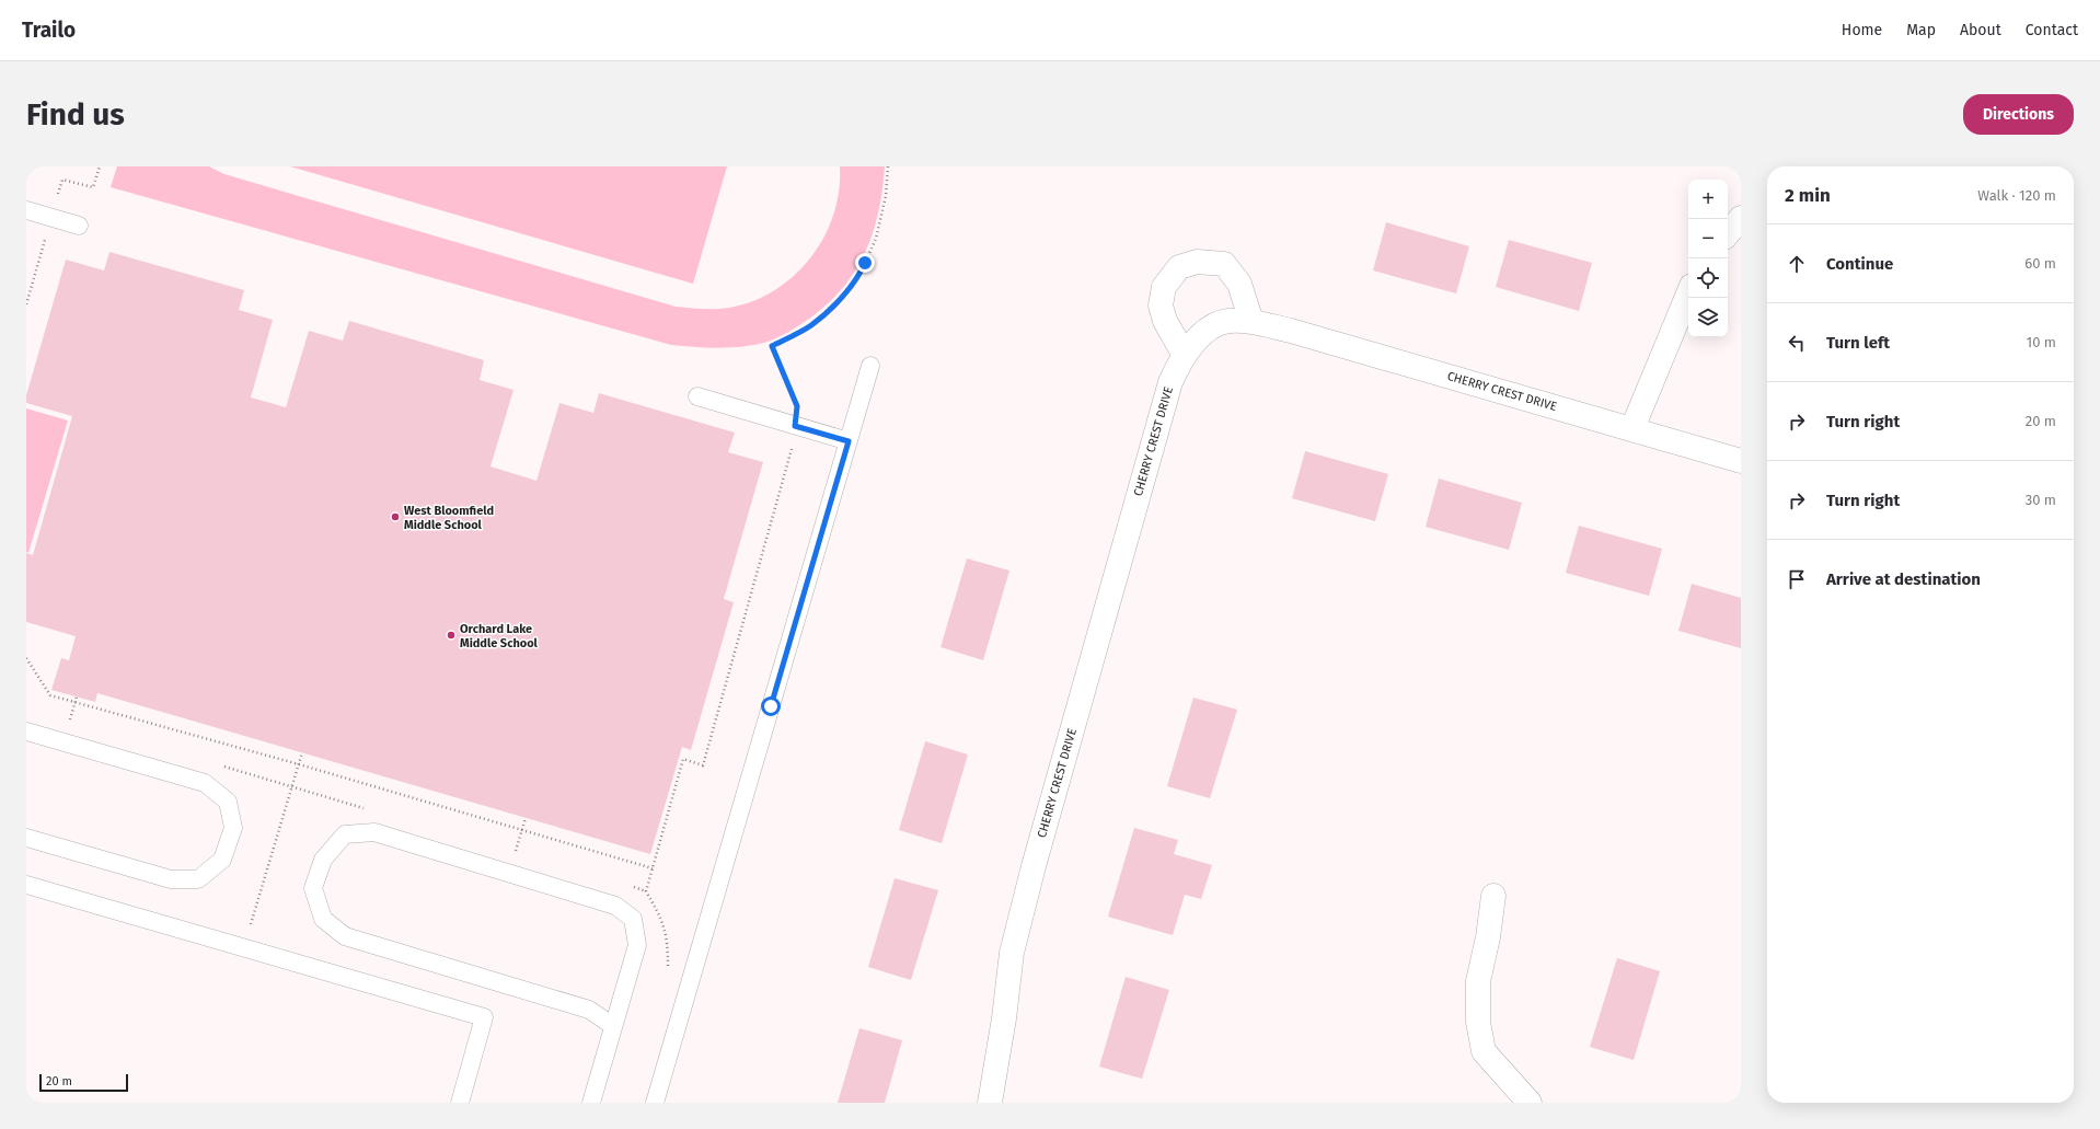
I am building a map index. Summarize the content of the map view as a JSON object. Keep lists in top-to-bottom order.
{
  "streets": {
    "street": ["CHERRY CREST DRIVE"]
  },
  "places": ["West Bloomfield Middle School", "Orchard Lake Middle School"],
  "scale_bar": "20 m",
  "page": {
    "header": "Trailo",
    "nav": [
      "Home",
      "Map",
      "About",
      "Contact"
    ],
    "buttons": "Directions",
    "title": "Find us",
    "heading": ["2 min", "Walk · 120 m"],
    "map_buttons": ["+", "−"],
    "list": [
      ["Continue", "60 m"],
      ["Turn left", "10 m"],
      ["Turn right", "20 m"],
      ["Turn right", "30 m"],
      "Arrive at destination"
    ],
    "scale": "20 m"
  }
}
